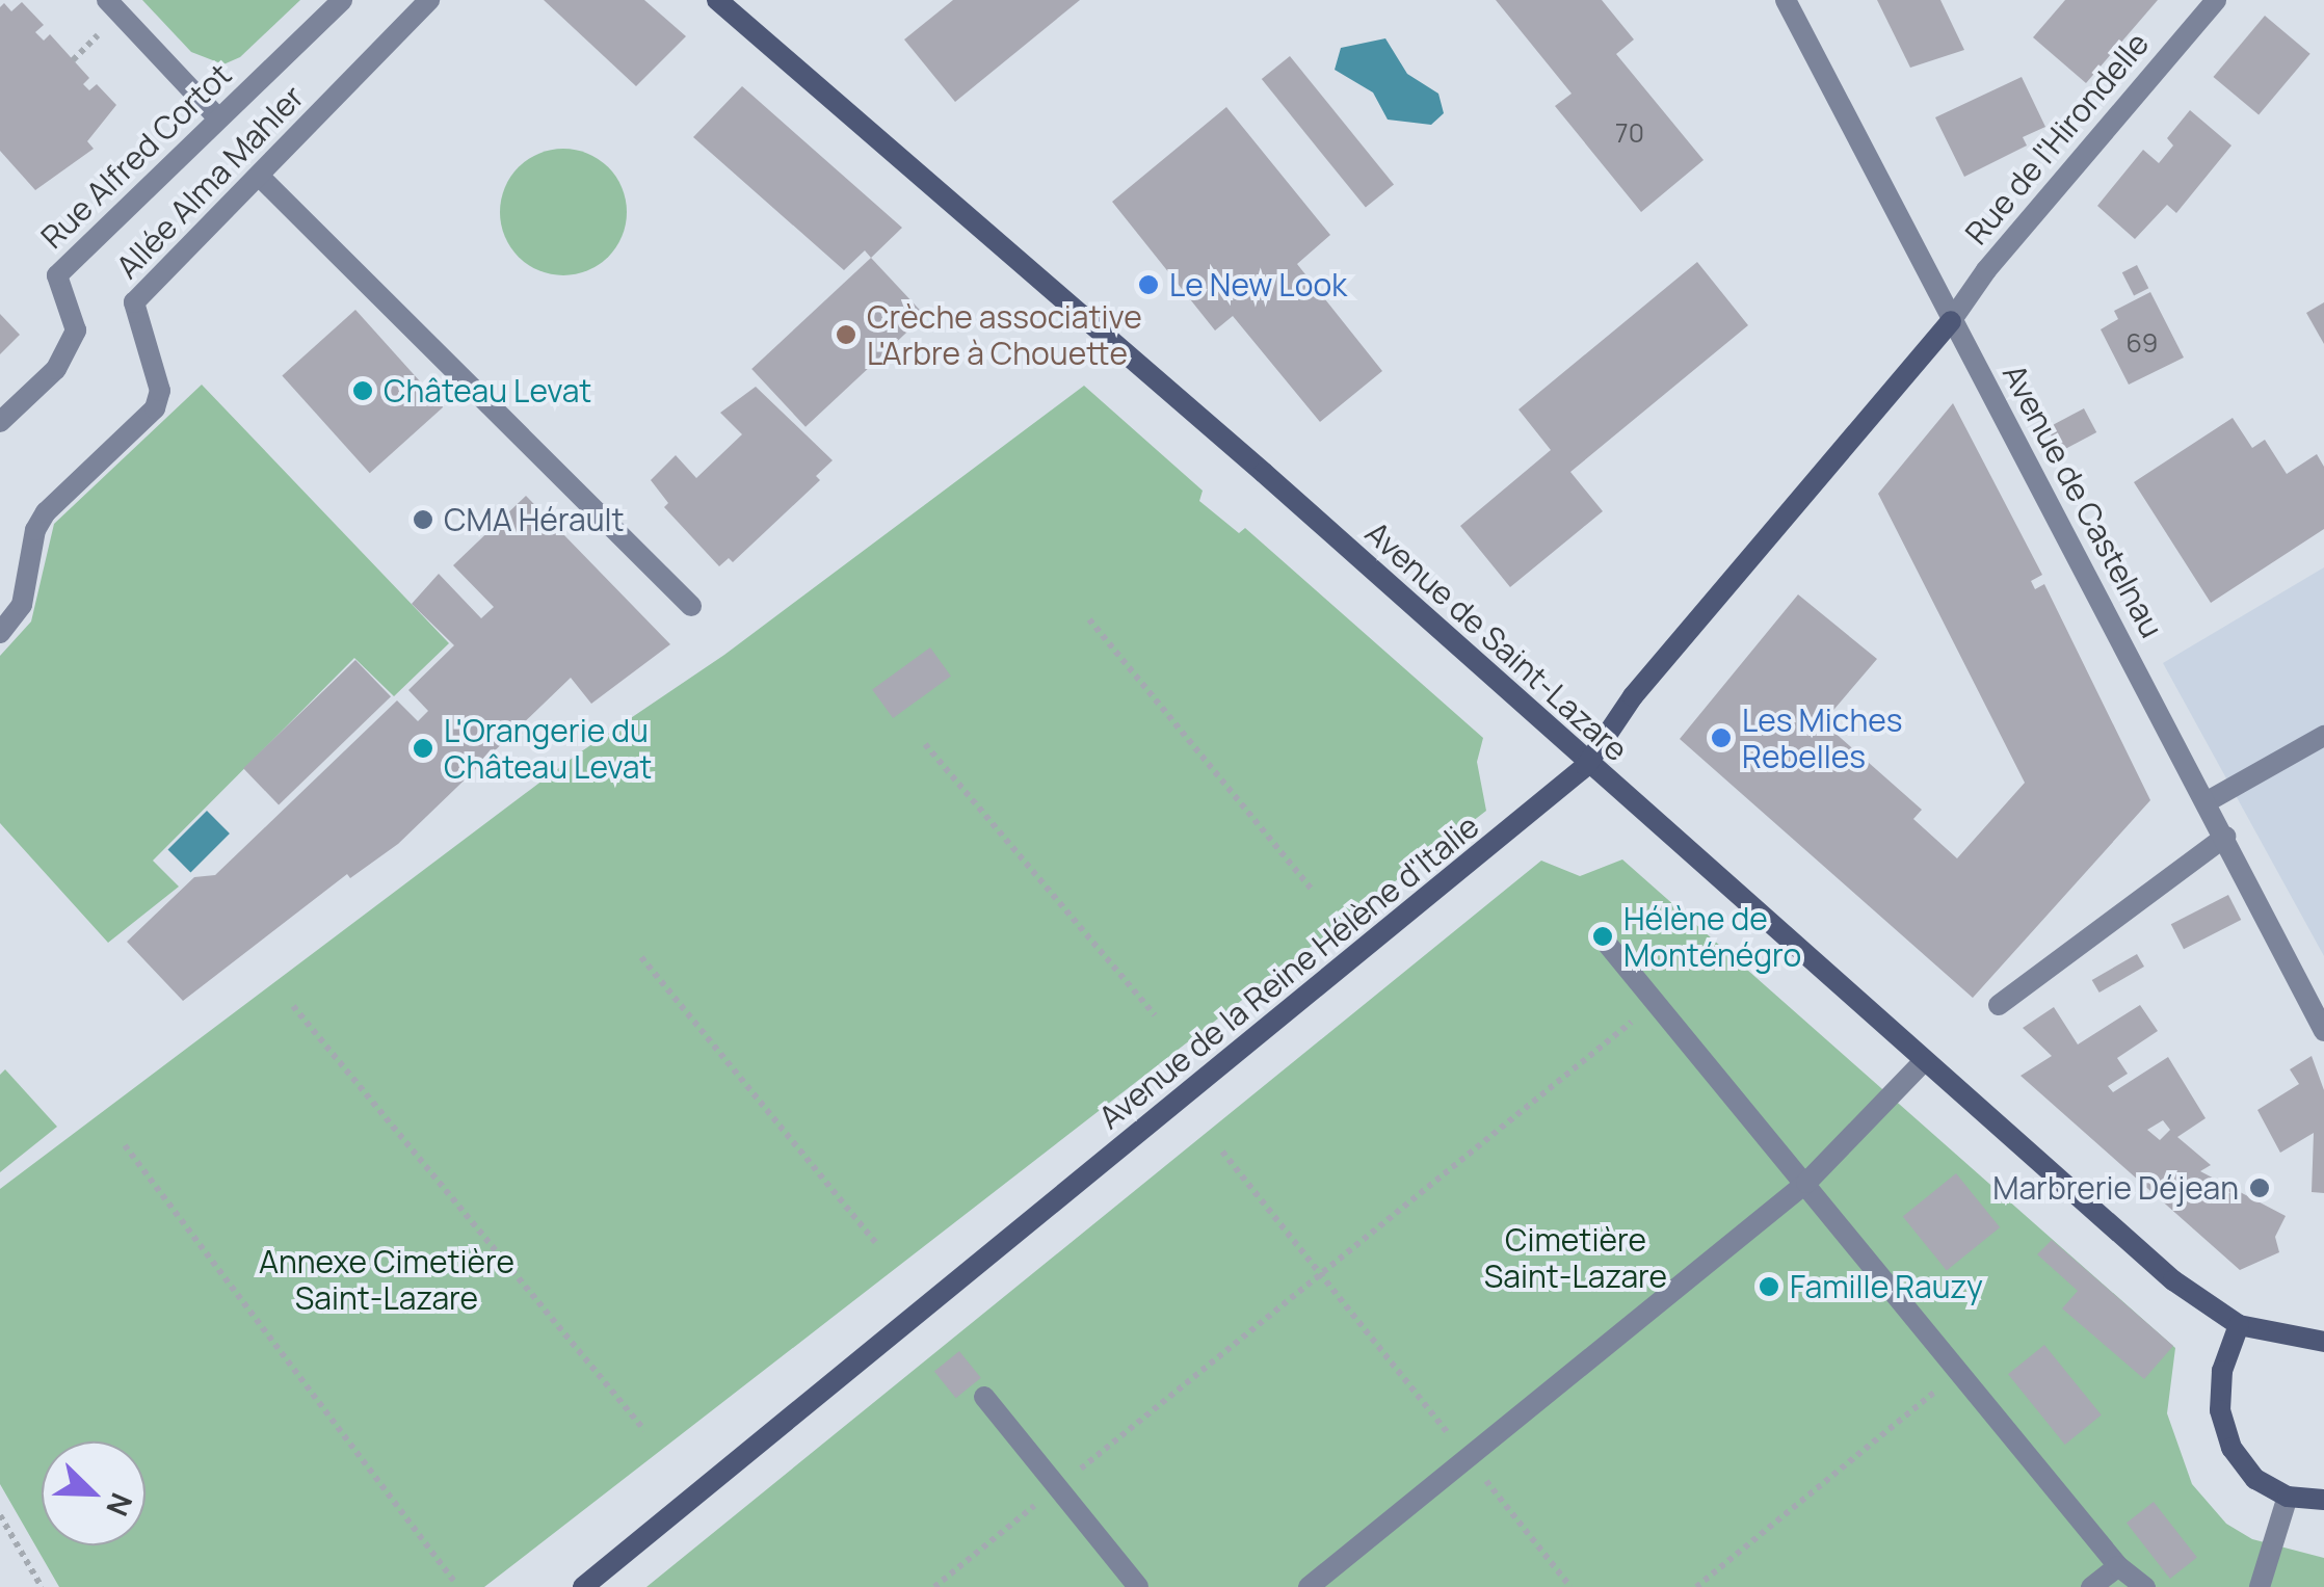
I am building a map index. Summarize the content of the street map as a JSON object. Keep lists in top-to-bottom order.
{
  "streets": {
    "street": [
      "Rue de l'Hirondelle",
      "Rue Alfred Cortot",
      "Allée Alma Mahler",
      "Avenue de Castelnau",
      "Avenue de Saint-Lazare",
      "Avenue de la Reine Hélène d'Italie"
    ]
  },
  "crossings": [
    ["Rue de l'Hirondelle", "Avenue de Castelnau"],
    ["Rue de l'Hirondelle", "Avenue de la Reine Hélène d'Italie"],
    ["Avenue de Castelnau", "Avenue de la Reine Hélène d'Italie"],
    ["Avenue de Saint-Lazare", "Avenue de la Reine Hélène d'Italie"]
  ],
  "parks": ["Cimetière Saint-Lazare", "Annexe Cimetière Saint-Lazare"],
  "places": [
    "Le New Look",
    "Crèche associative L'Arbre à Chouette",
    "Château Levat",
    "CMA Hérault",
    "Les Miches Rebelles",
    "L'Orangerie du Château Levat",
    "Hélène de Monténégro",
    "Marbrerie Déjean",
    "Famille Rauzy"
  ],
  "house_numbers": ["70", "69"],
  "north": "bottom right"
}
